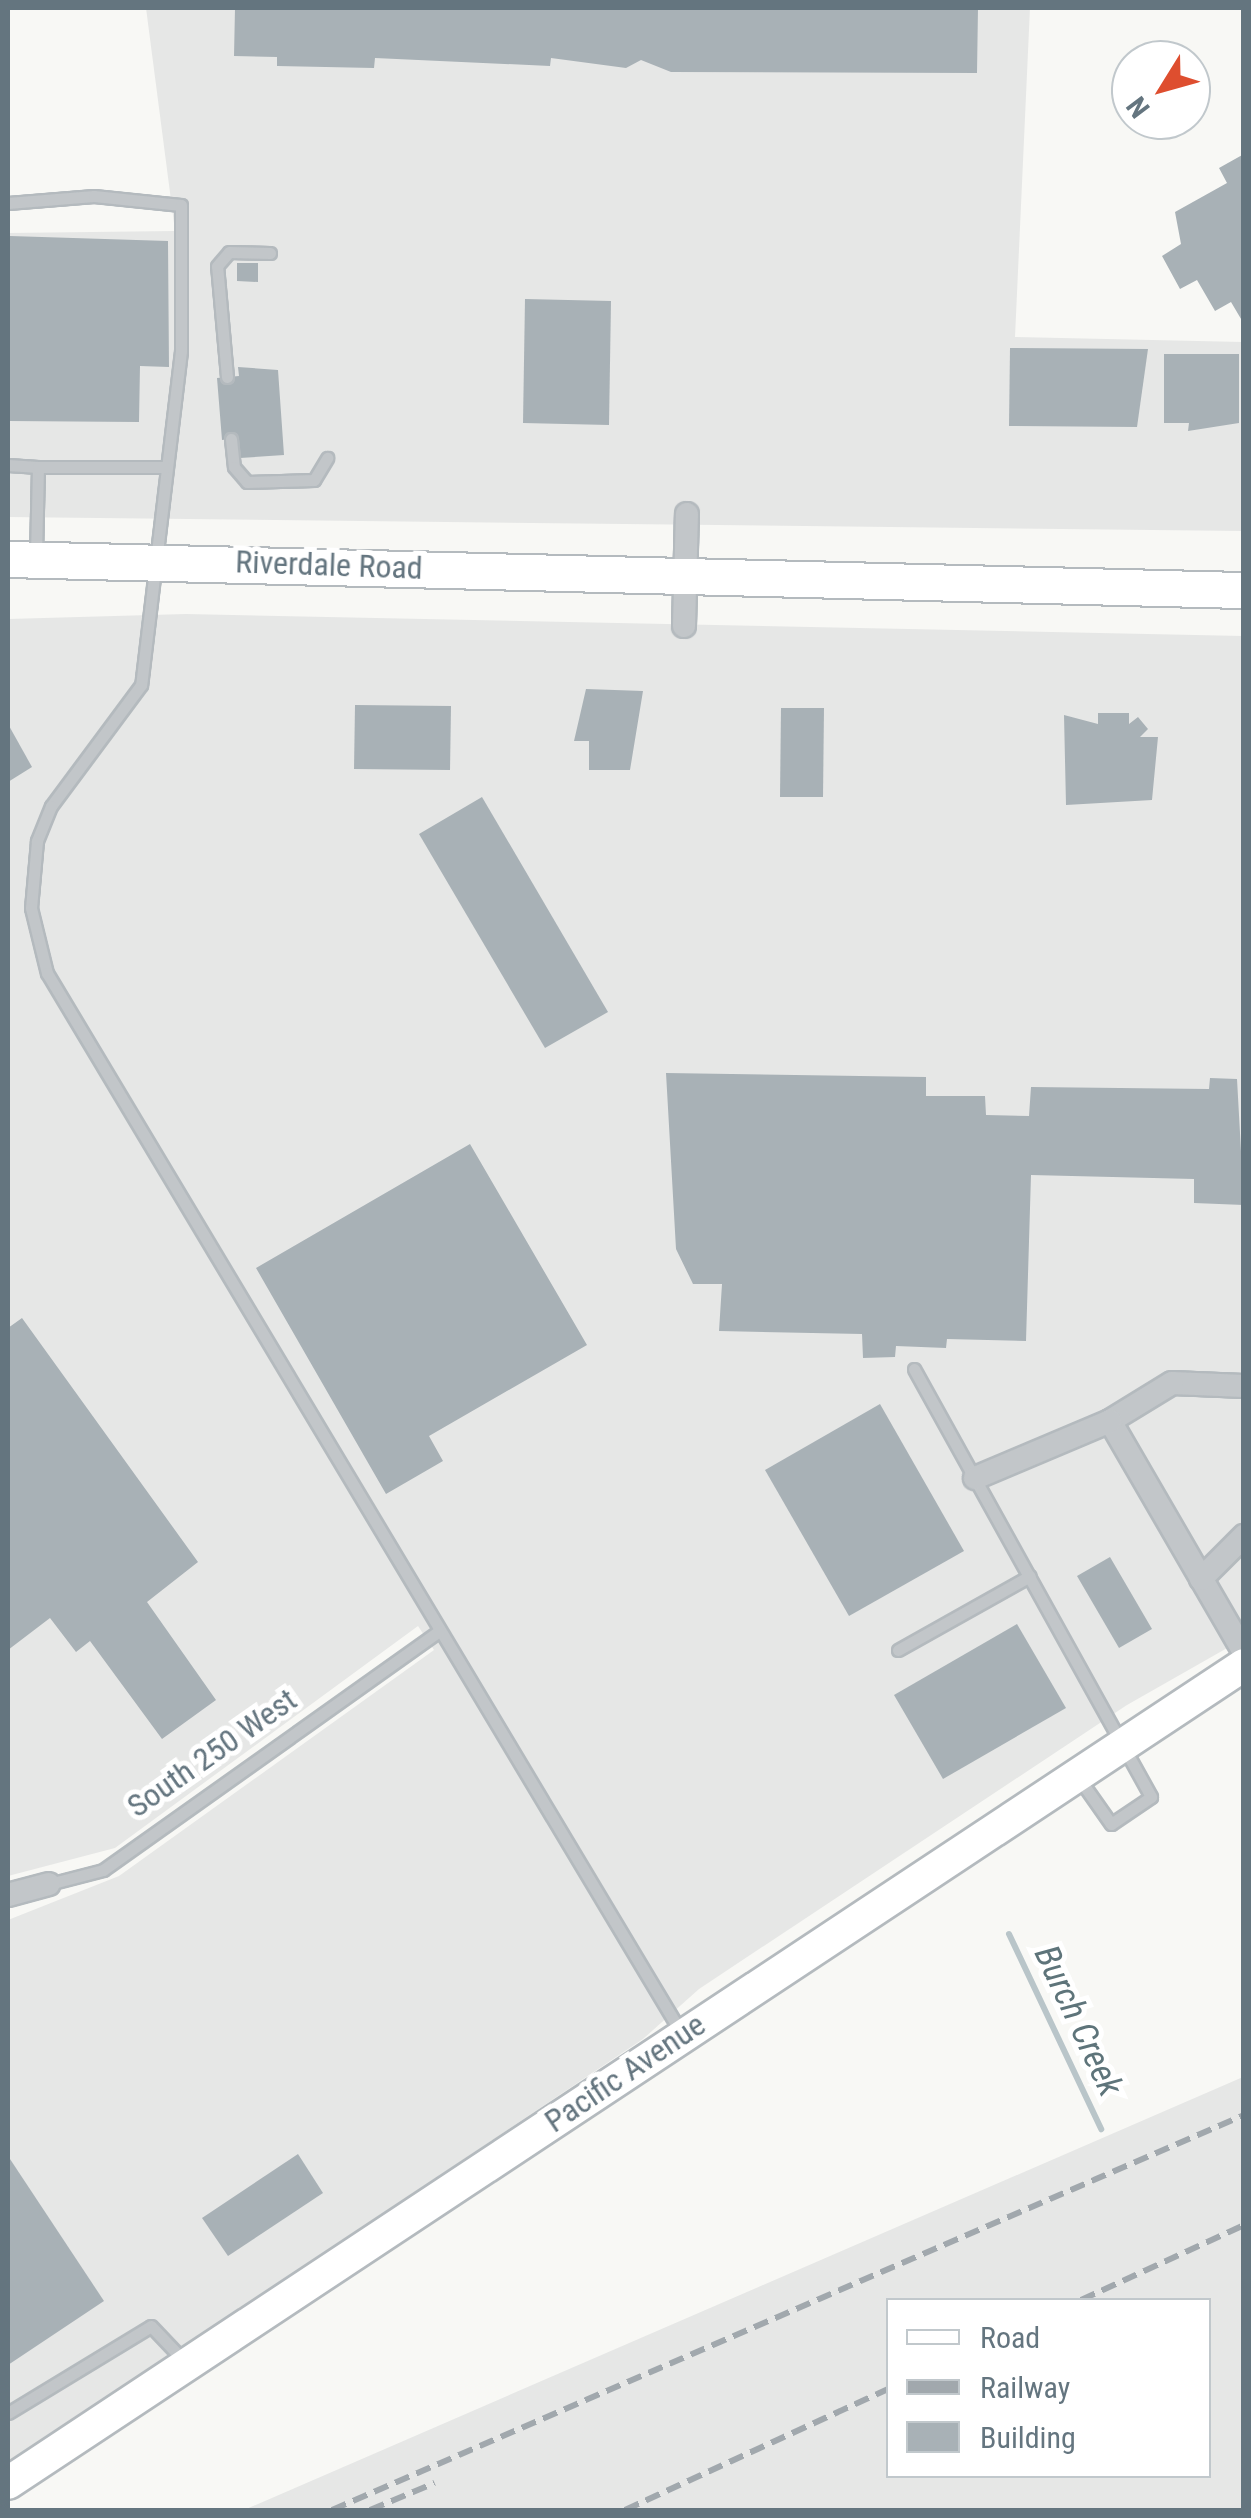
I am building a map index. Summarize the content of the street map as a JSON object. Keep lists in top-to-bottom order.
{
  "streets": {
    "main road": ["Riverdale Road"],
    "street": ["South 250 West", "Pacific Avenue"]
  },
  "water": ["Burch Creek"],
  "legend": ["Road", "Railway", "Building"],
  "north": "bottom left"
}
